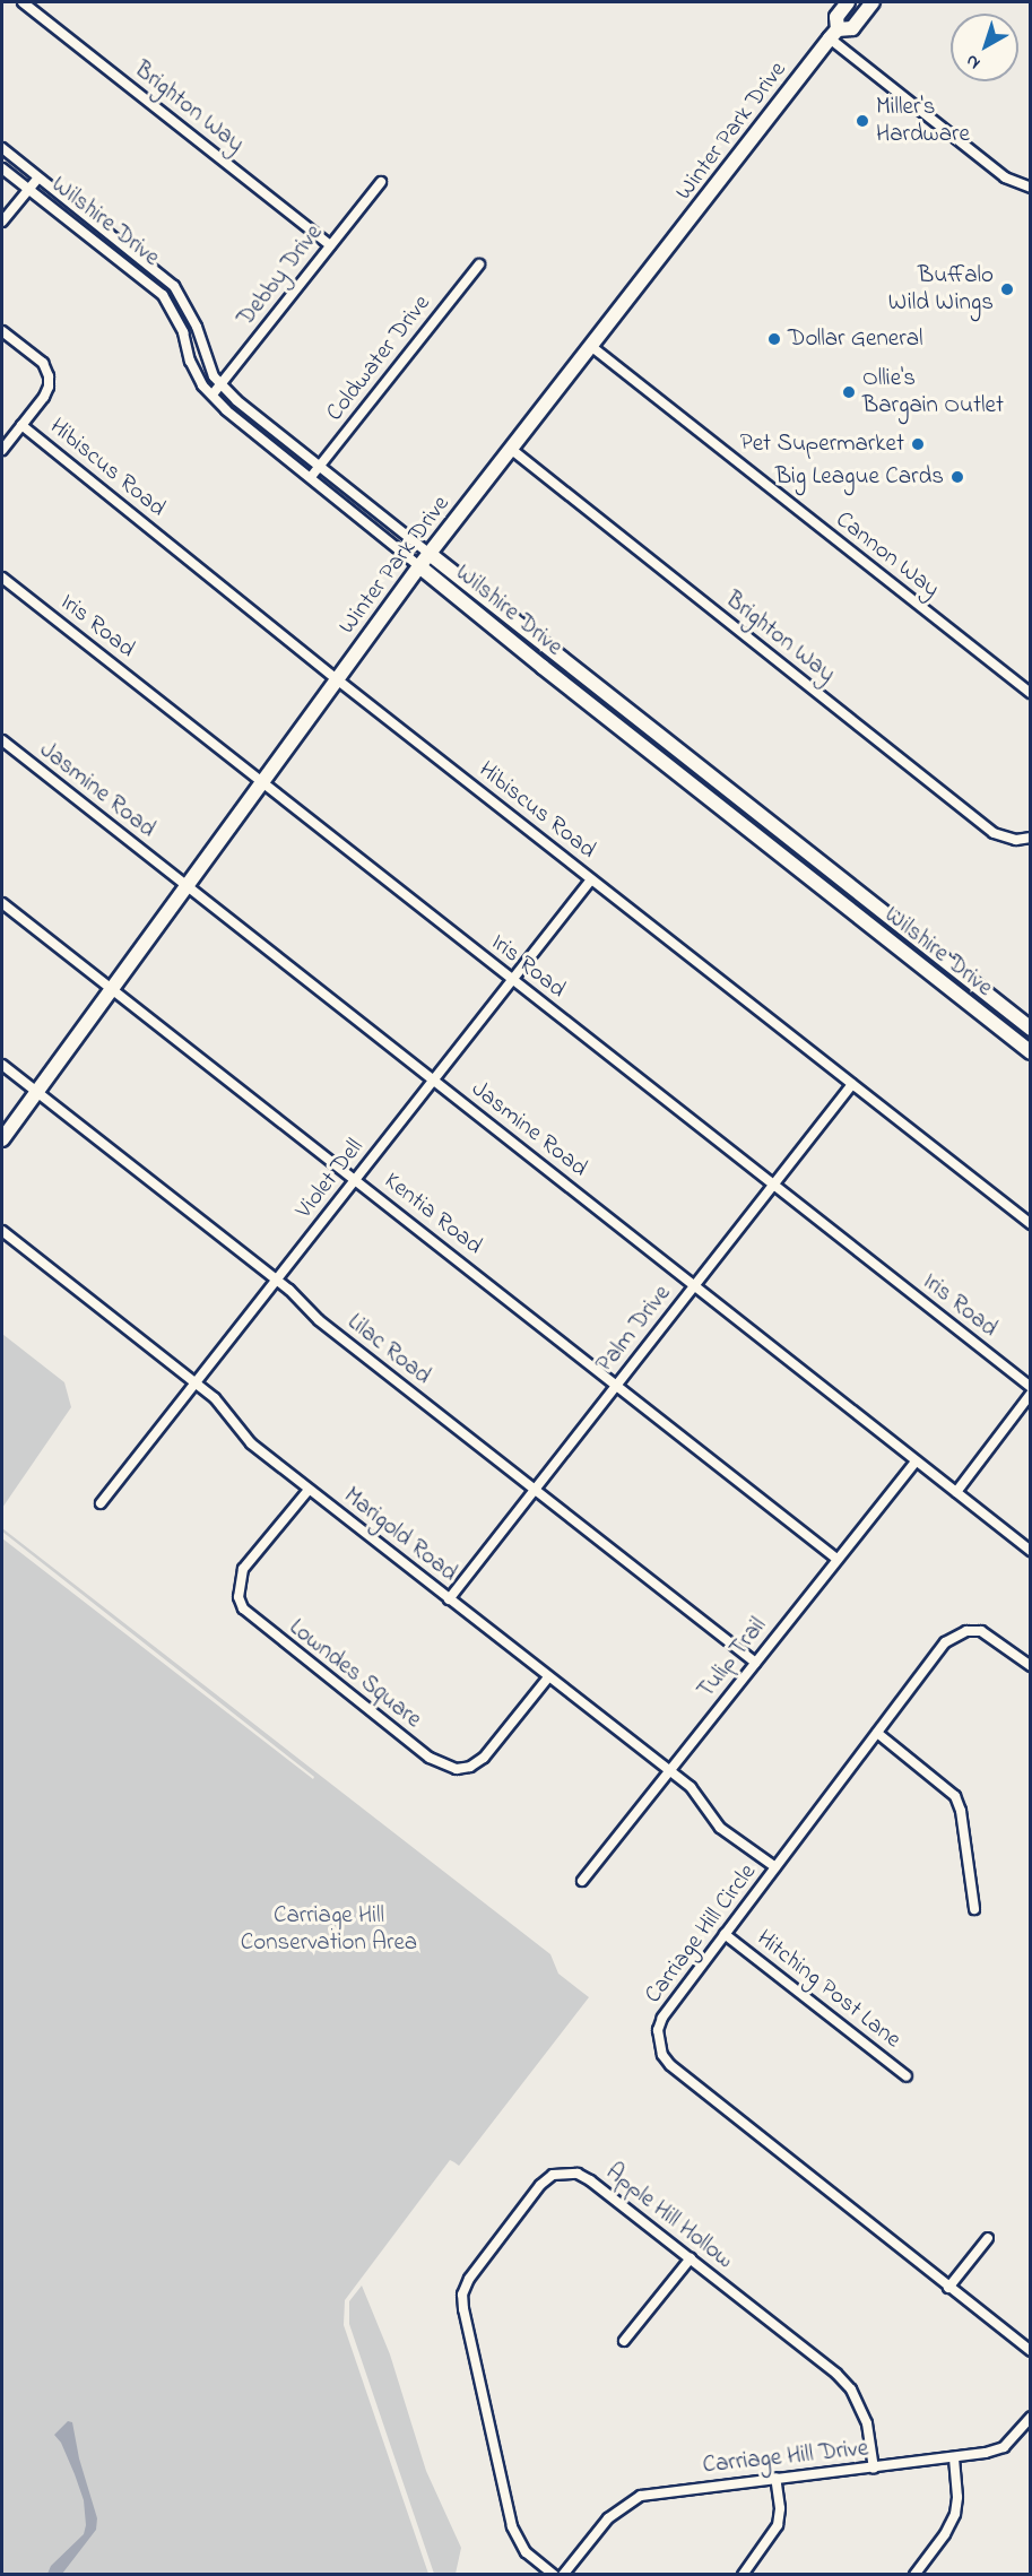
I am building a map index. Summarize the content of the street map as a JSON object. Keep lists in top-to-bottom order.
{
  "streets": {
    "street": [
      "Brighton Way",
      "Winter Park Drive",
      "Wilshire Drive",
      "Debby Drive",
      "Coldwater Drive",
      "Hibiscus Road",
      "Cannon Way",
      "Iris Road",
      "Jasmine Road",
      "Violet Dell",
      "Kentia Road",
      "Palm Drive",
      "Lilac Road",
      "Marigold Road",
      "Tulip Trail",
      "Lowndes Square",
      "Carriage Hill Circle",
      "Hitching Post Lane",
      "Apple Hill Hollow",
      "Carriage Hill Drive"
    ]
  },
  "crossings": [
    ["Brighton Way", "Winter Park Drive"],
    ["Brighton Way", "Debby Drive"],
    ["Winter Park Drive", "Wilshire Drive"],
    ["Winter Park Drive", "Hibiscus Road"],
    ["Winter Park Drive", "Cannon Way"],
    ["Winter Park Drive", "Iris Road"],
    ["Winter Park Drive", "Jasmine Road"],
    ["Winter Park Drive", "Kentia Road"],
    ["Winter Park Drive", "Lilac Road"],
    ["Wilshire Drive", "Debby Drive"],
    ["Wilshire Drive", "Coldwater Drive"],
    ["Hibiscus Road", "Violet Dell"],
    ["Hibiscus Road", "Palm Drive"],
    ["Iris Road", "Violet Dell"],
    ["Iris Road", "Palm Drive"],
    ["Jasmine Road", "Violet Dell"],
    ["Jasmine Road", "Palm Drive"],
    ["Jasmine Road", "Tulip Trail"],
    ["Violet Dell", "Kentia Road"],
    ["Violet Dell", "Lilac Road"],
    ["Violet Dell", "Marigold Road"],
    ["Kentia Road", "Palm Drive"],
    ["Kentia Road", "Tulip Trail"],
    ["Palm Drive", "Lilac Road"],
    ["Palm Drive", "Marigold Road"],
    ["Lilac Road", "Tulip Trail"],
    ["Marigold Road", "Tulip Trail"],
    ["Marigold Road", "Lowndes Square"],
    ["Marigold Road", "Carriage Hill Circle"],
    ["Carriage Hill Circle", "Hitching Post Lane"],
    ["Apple Hill Hollow", "Carriage Hill Drive"]
  ],
  "parks": ["Carriage Hill Conservation Area"],
  "places": [
    "Miller's Hardware",
    "Buffalo Wild Wings",
    "Dollar General",
    "Ollie's Bargain Outlet",
    "Pet Supermarket",
    "Big League Cards"
  ],
  "north": "bottom left"
}
